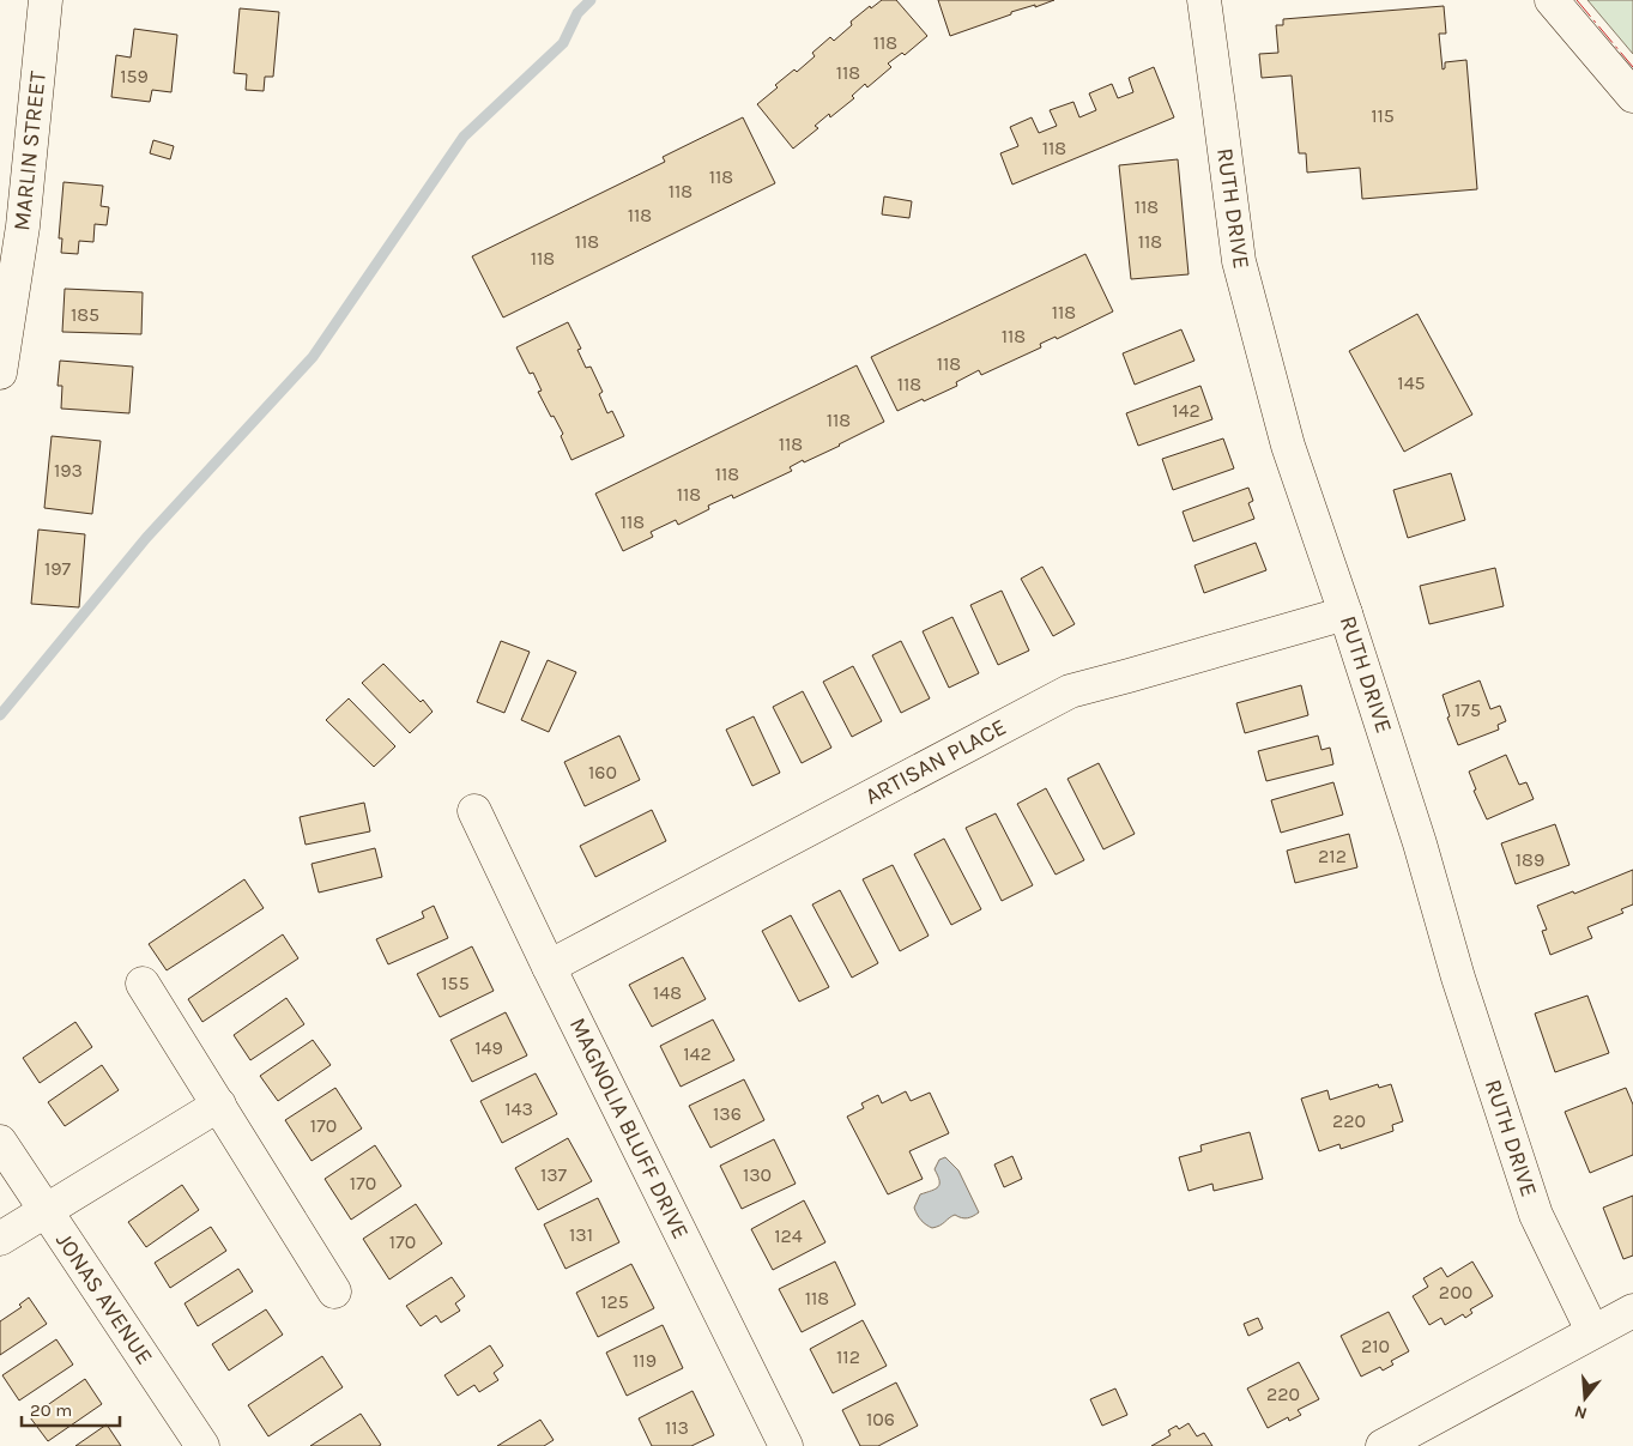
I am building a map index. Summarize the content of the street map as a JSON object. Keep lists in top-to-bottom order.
{
  "streets": {
    "street": [
      "MARLIN STREET",
      "RUTH DRIVE",
      "ARTISAN PLACE",
      "MAGNOLIA BLUFF DRIVE",
      "JONAS AVENUE"
    ]
  },
  "crossings": [
    ["RUTH DRIVE", "ARTISAN PLACE"],
    ["ARTISAN PLACE", "MAGNOLIA BLUFF DRIVE"]
  ],
  "house_numbers": [
    "118",
    "118",
    "159",
    "115",
    "118",
    "118",
    "118",
    "118",
    "118",
    "118",
    "118",
    "118",
    "118",
    "185",
    "118",
    "118",
    "145",
    "118",
    "142",
    "118",
    "118",
    "193",
    "118",
    "118",
    "118",
    "197",
    "175",
    "160",
    "212",
    "189",
    "155",
    "148",
    "149",
    "142",
    "143",
    "136",
    "220",
    "170",
    "137",
    "130",
    "170",
    "131",
    "124",
    "170",
    "200",
    "118",
    "125",
    "210",
    "112",
    "119",
    "220",
    "106",
    "113"
  ],
  "scale_bar": "20 m",
  "north": "bottom"
}
